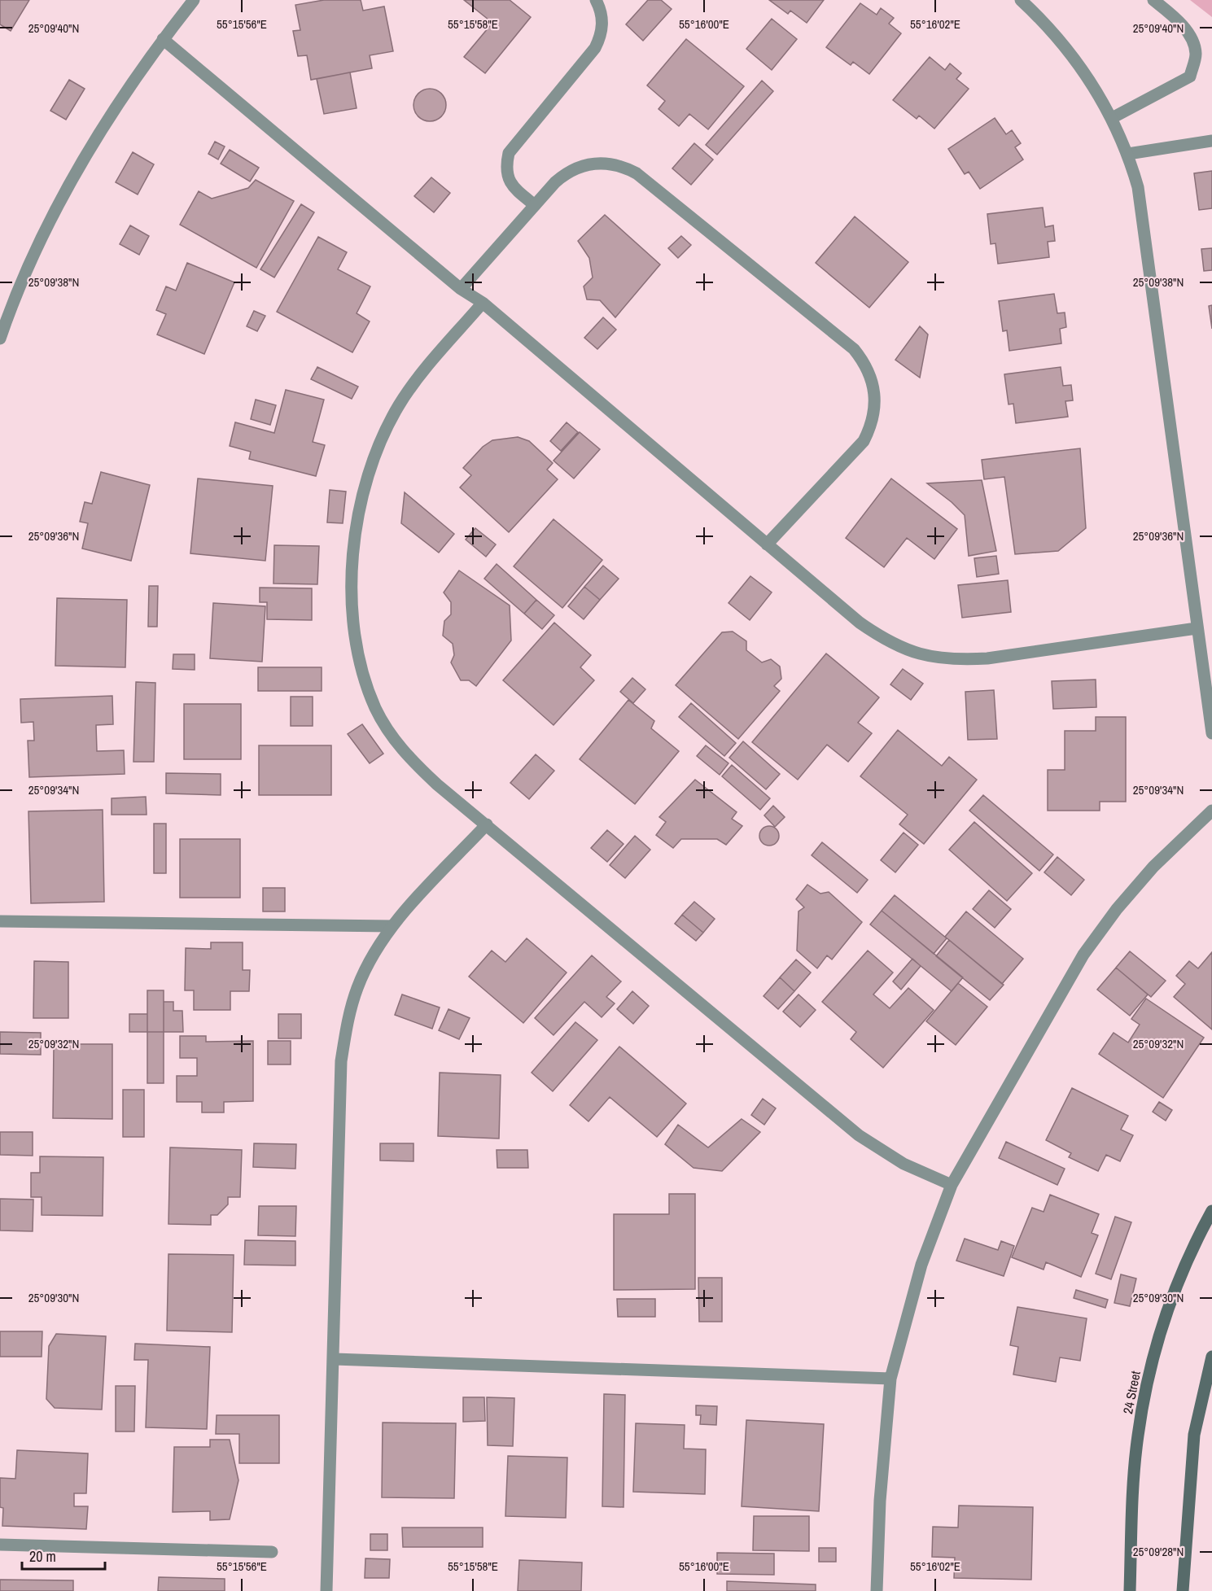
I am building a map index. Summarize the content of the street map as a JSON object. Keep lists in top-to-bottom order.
{
  "streets": {
    "street": ["24 Street"]
  },
  "scale_bar": "20 m",
  "coordinates": [
    "55°15'56\"E",
    "55°15'58\"E",
    "55°16'00\"E",
    "55°16'02\"E",
    "25°09'40\"N",
    "25°09'38\"N",
    "25°09'36\"N",
    "25°09'34\"N",
    "25°09'32\"N",
    "25°09'30\"N",
    "25°09'28\"N"
  ]
}
